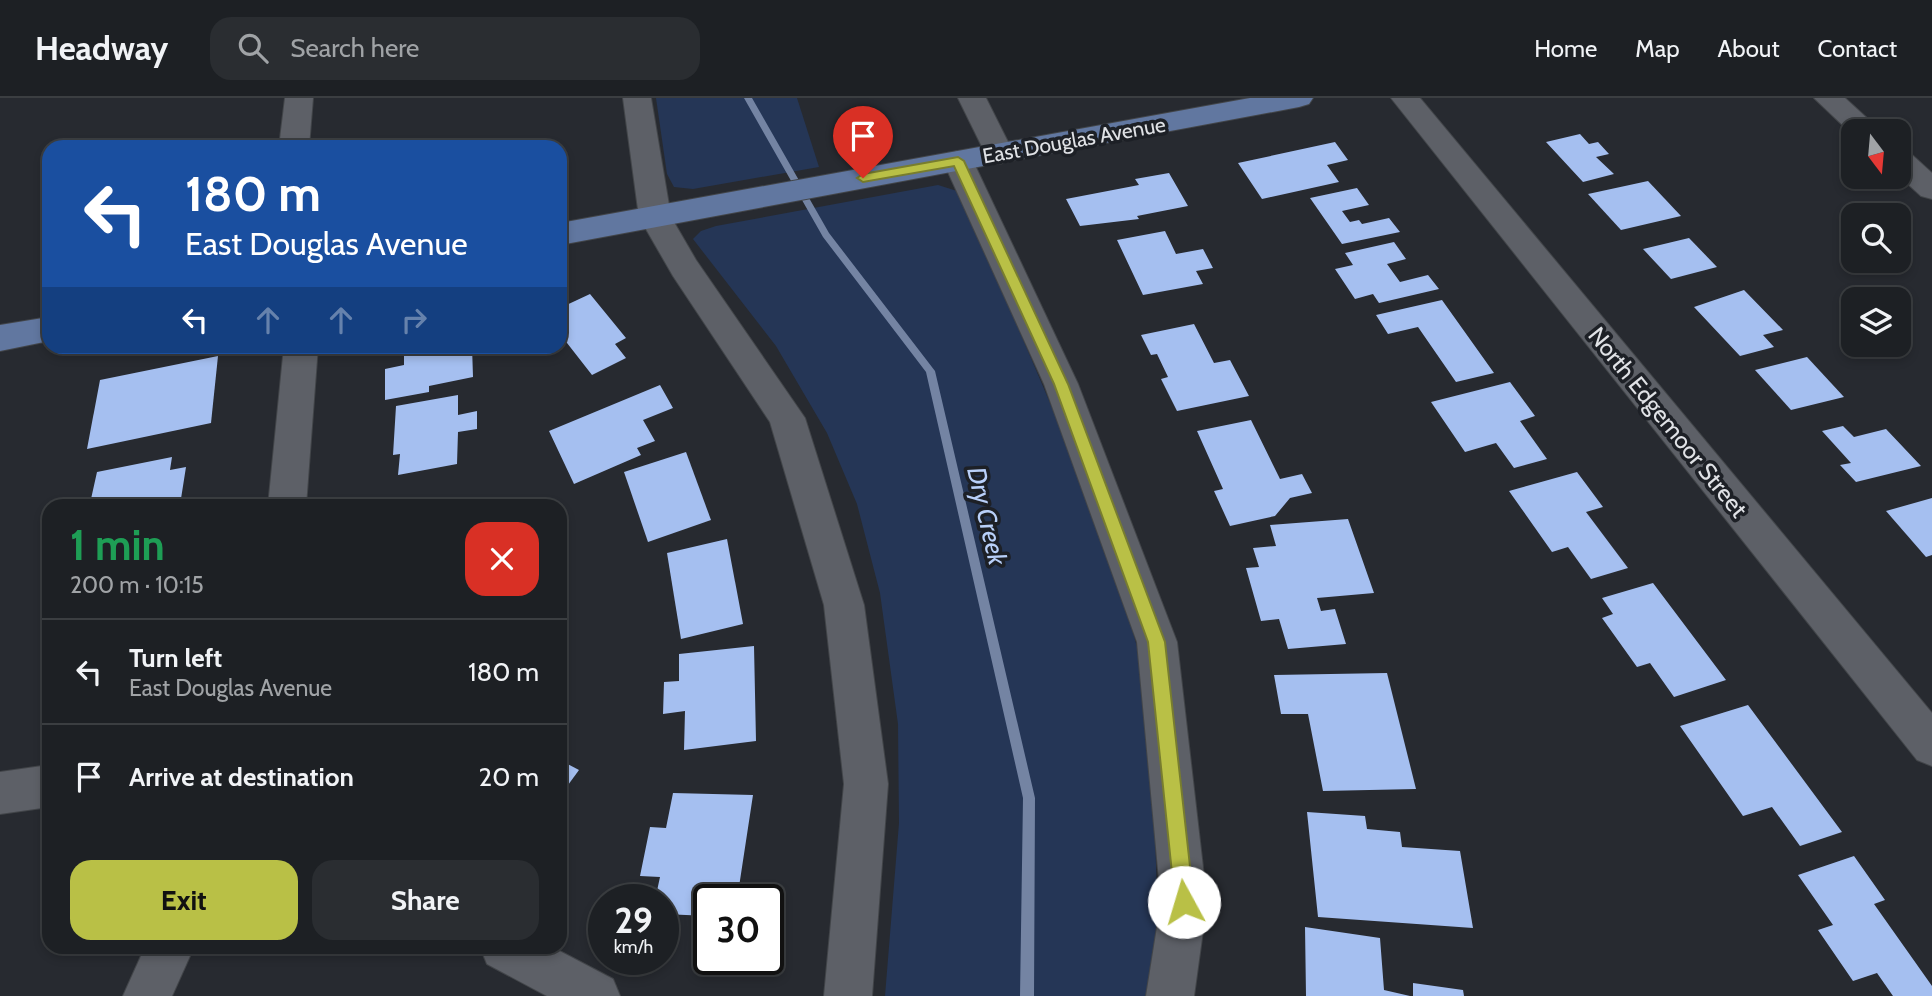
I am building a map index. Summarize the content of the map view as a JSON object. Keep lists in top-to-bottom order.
{
  "streets": {
    "main road": ["East Douglas Avenue"],
    "street": ["North Edgemoor Street"]
  },
  "water": ["Dry Creek"],
  "north": "bottom",
  "page": {
    "header": "Headway",
    "search": "Search here",
    "nav": [
      "Home",
      "Map",
      "About",
      "Contact"
    ],
    "turn": ["180 m", "East Douglas Avenue"],
    "heading": ["1 min", "200 m · 10:15"],
    "list": [
      {
        "name": "Turn left",
        "note": "East Douglas Avenue",
        "value": "180 m"
      },
      {
        "name": "Arrive at destination",
        "value": "20 m"
      }
    ],
    "buttons": ["Exit", "Share"],
    "speed": "29 km/h",
    "limit": "30"
  }
}
